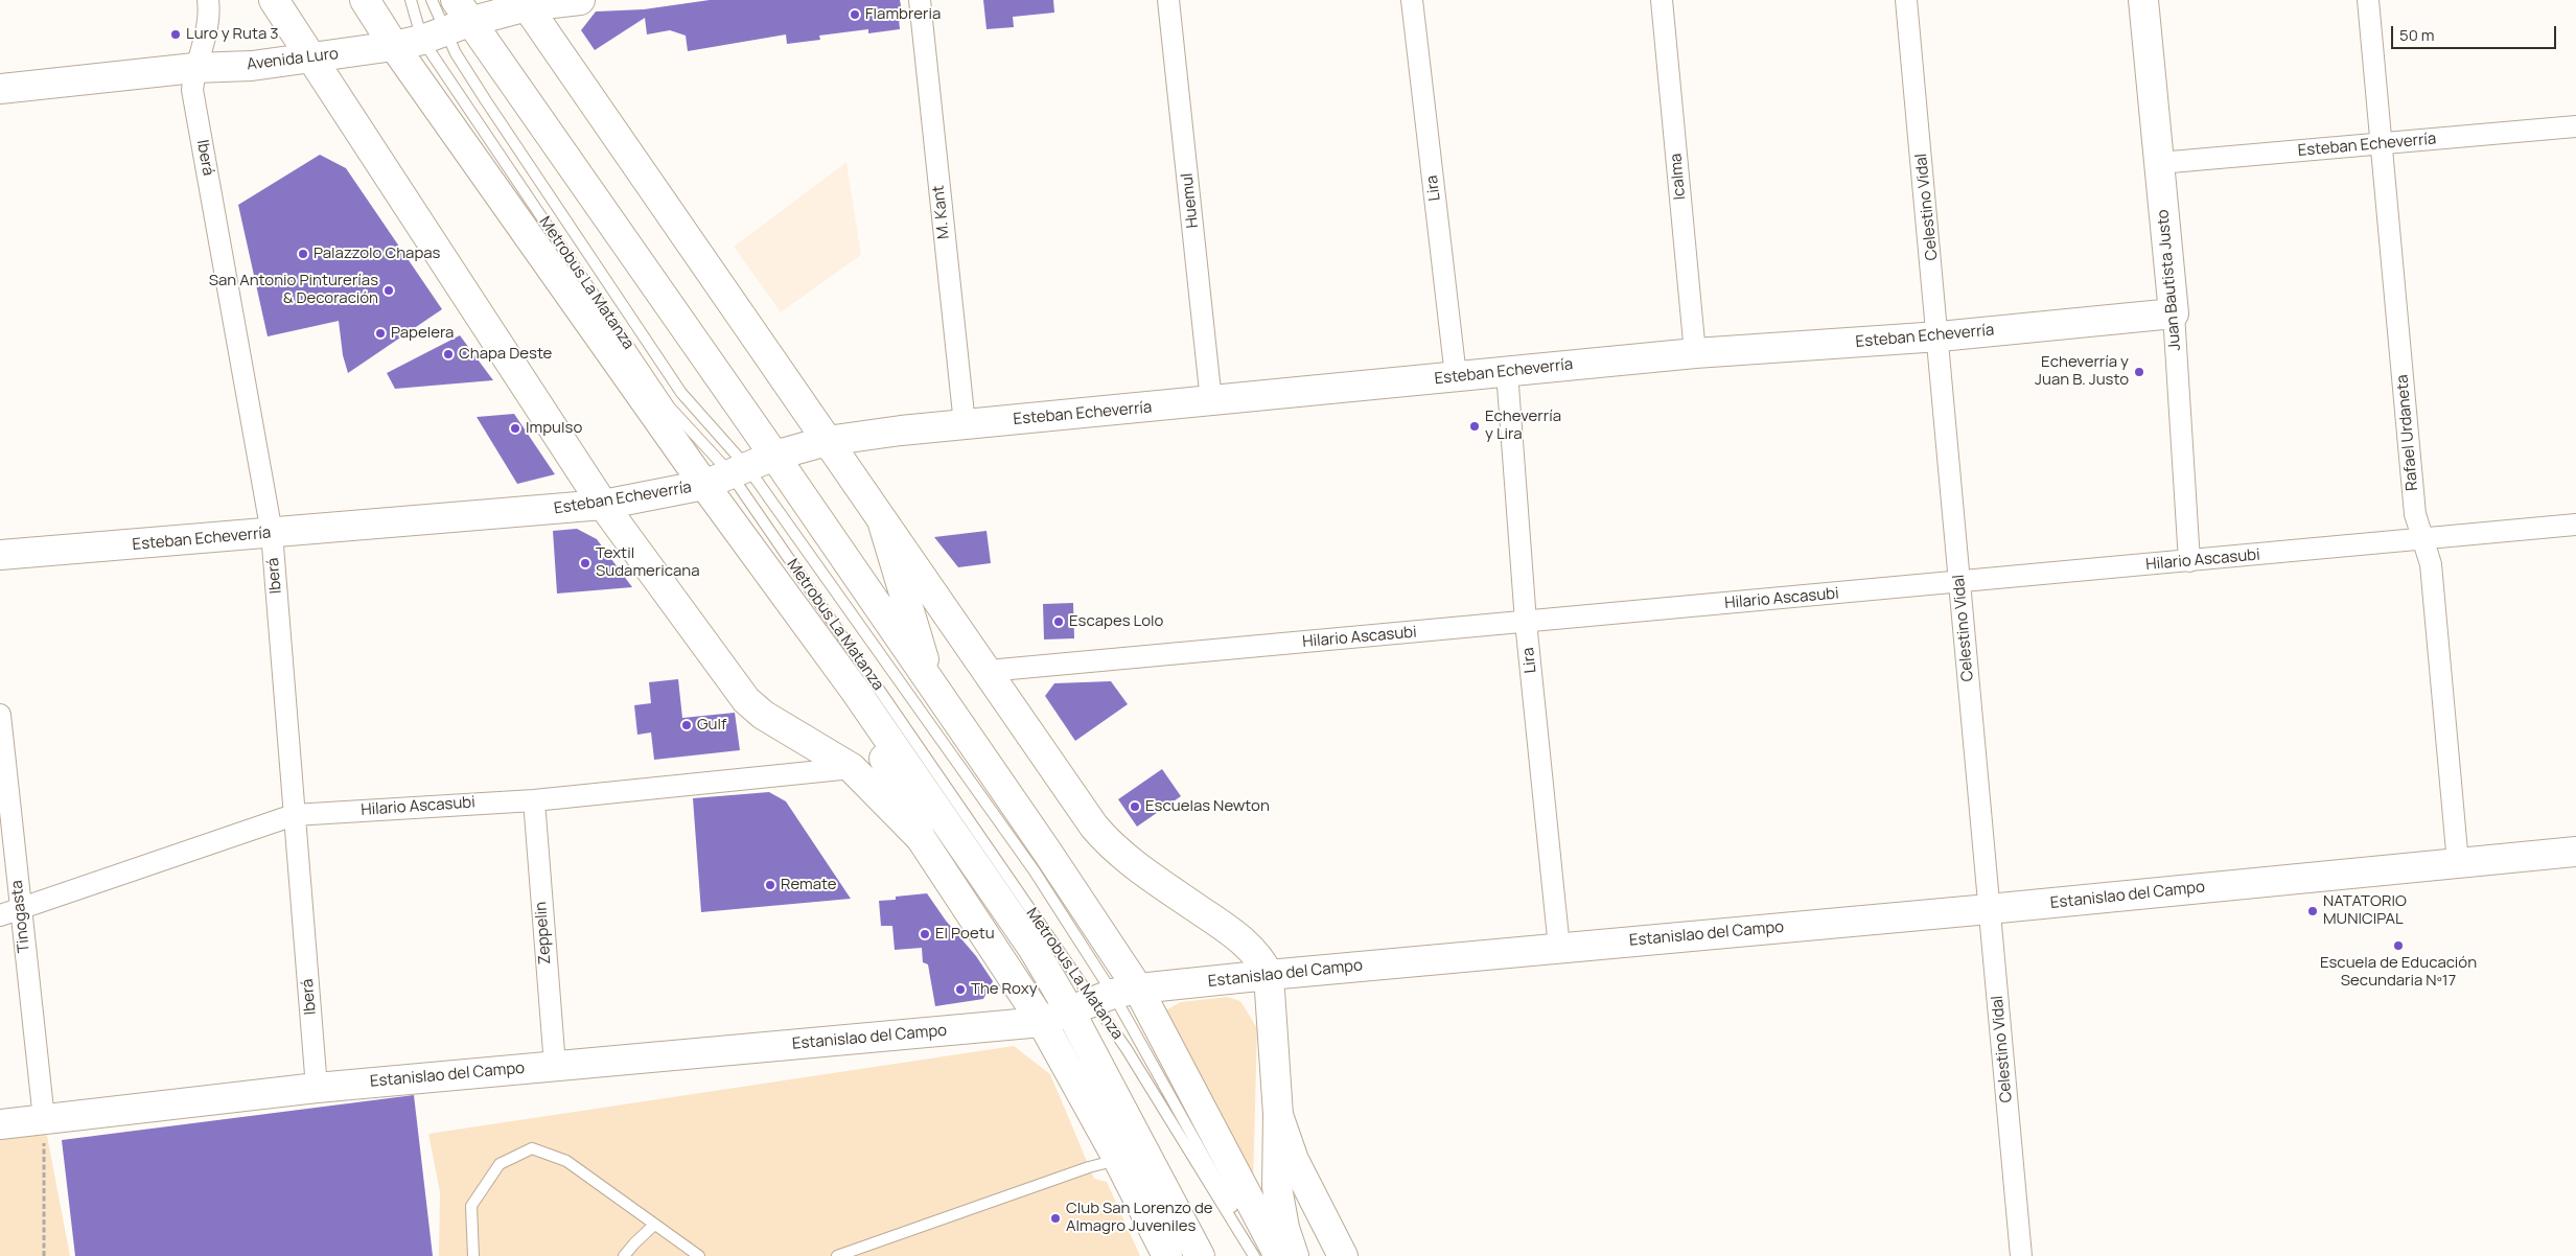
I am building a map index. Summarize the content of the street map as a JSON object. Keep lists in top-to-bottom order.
{
  "streets": {
    "main road": [
      "Avenida Luro",
      "Esteban Echeverría",
      "Juan Bautista Justo",
      "Estanislao del Campo"
    ],
    "street": [
      "Iberá",
      "Icalma",
      "Lira",
      "Huemul",
      "Celestino Vidal",
      "M. Kant",
      "Rafael Urdaneta",
      "Hilario Ascasubi",
      "Tinogasta",
      "Zeppelin"
    ],
    "lane": ["Metrobus La Matanza"]
  },
  "crossings": [
    ["Avenida Luro", "Iberá"],
    ["Avenida Luro", "Metrobus La Matanza"],
    ["Esteban Echeverría", "Iberá"],
    ["Esteban Echeverría", "Icalma"],
    ["Esteban Echeverría", "Lira"],
    ["Esteban Echeverría", "Huemul"],
    ["Esteban Echeverría", "Celestino Vidal"],
    ["Esteban Echeverría", "M. Kant"],
    ["Esteban Echeverría", "Juan Bautista Justo"],
    ["Esteban Echeverría", "Metrobus La Matanza"],
    ["Esteban Echeverría", "Rafael Urdaneta"],
    ["Iberá", "Hilario Ascasubi"],
    ["Iberá", "Estanislao del Campo"],
    ["Lira", "Hilario Ascasubi"],
    ["Lira", "Estanislao del Campo"],
    ["Celestino Vidal", "Hilario Ascasubi"],
    ["Celestino Vidal", "Estanislao del Campo"],
    ["Juan Bautista Justo", "Hilario Ascasubi"],
    ["Metrobus La Matanza", "Estanislao del Campo"],
    ["Rafael Urdaneta", "Hilario Ascasubi"],
    ["Rafael Urdaneta", "Estanislao del Campo"],
    ["Hilario Ascasubi", "Tinogasta"],
    ["Hilario Ascasubi", "Zeppelin"],
    ["Estanislao del Campo", "Tinogasta"],
    ["Estanislao del Campo", "Zeppelin"]
  ],
  "places": [
    "Flambreria",
    "Luro y Ruta 3",
    "Palazzolo Chapas",
    "San Antonio Pinturerías & Decoración",
    "Papelera",
    "Chapa Deste",
    "Echeverría y Juan B. Justo",
    "Echeverría y Lira",
    "Impulso",
    "Textil Sudamericana",
    "Escapes Lolo",
    "Gulf",
    "Escuelas Newton",
    "Remate",
    "NATATORIO MUNICIPAL",
    "El Poetu",
    "Escuela de Educación Secundaria Nº17",
    "The Roxy",
    "Club San Lorenzo de Almagro Juveniles"
  ],
  "scale_bar": "50 m"
}
